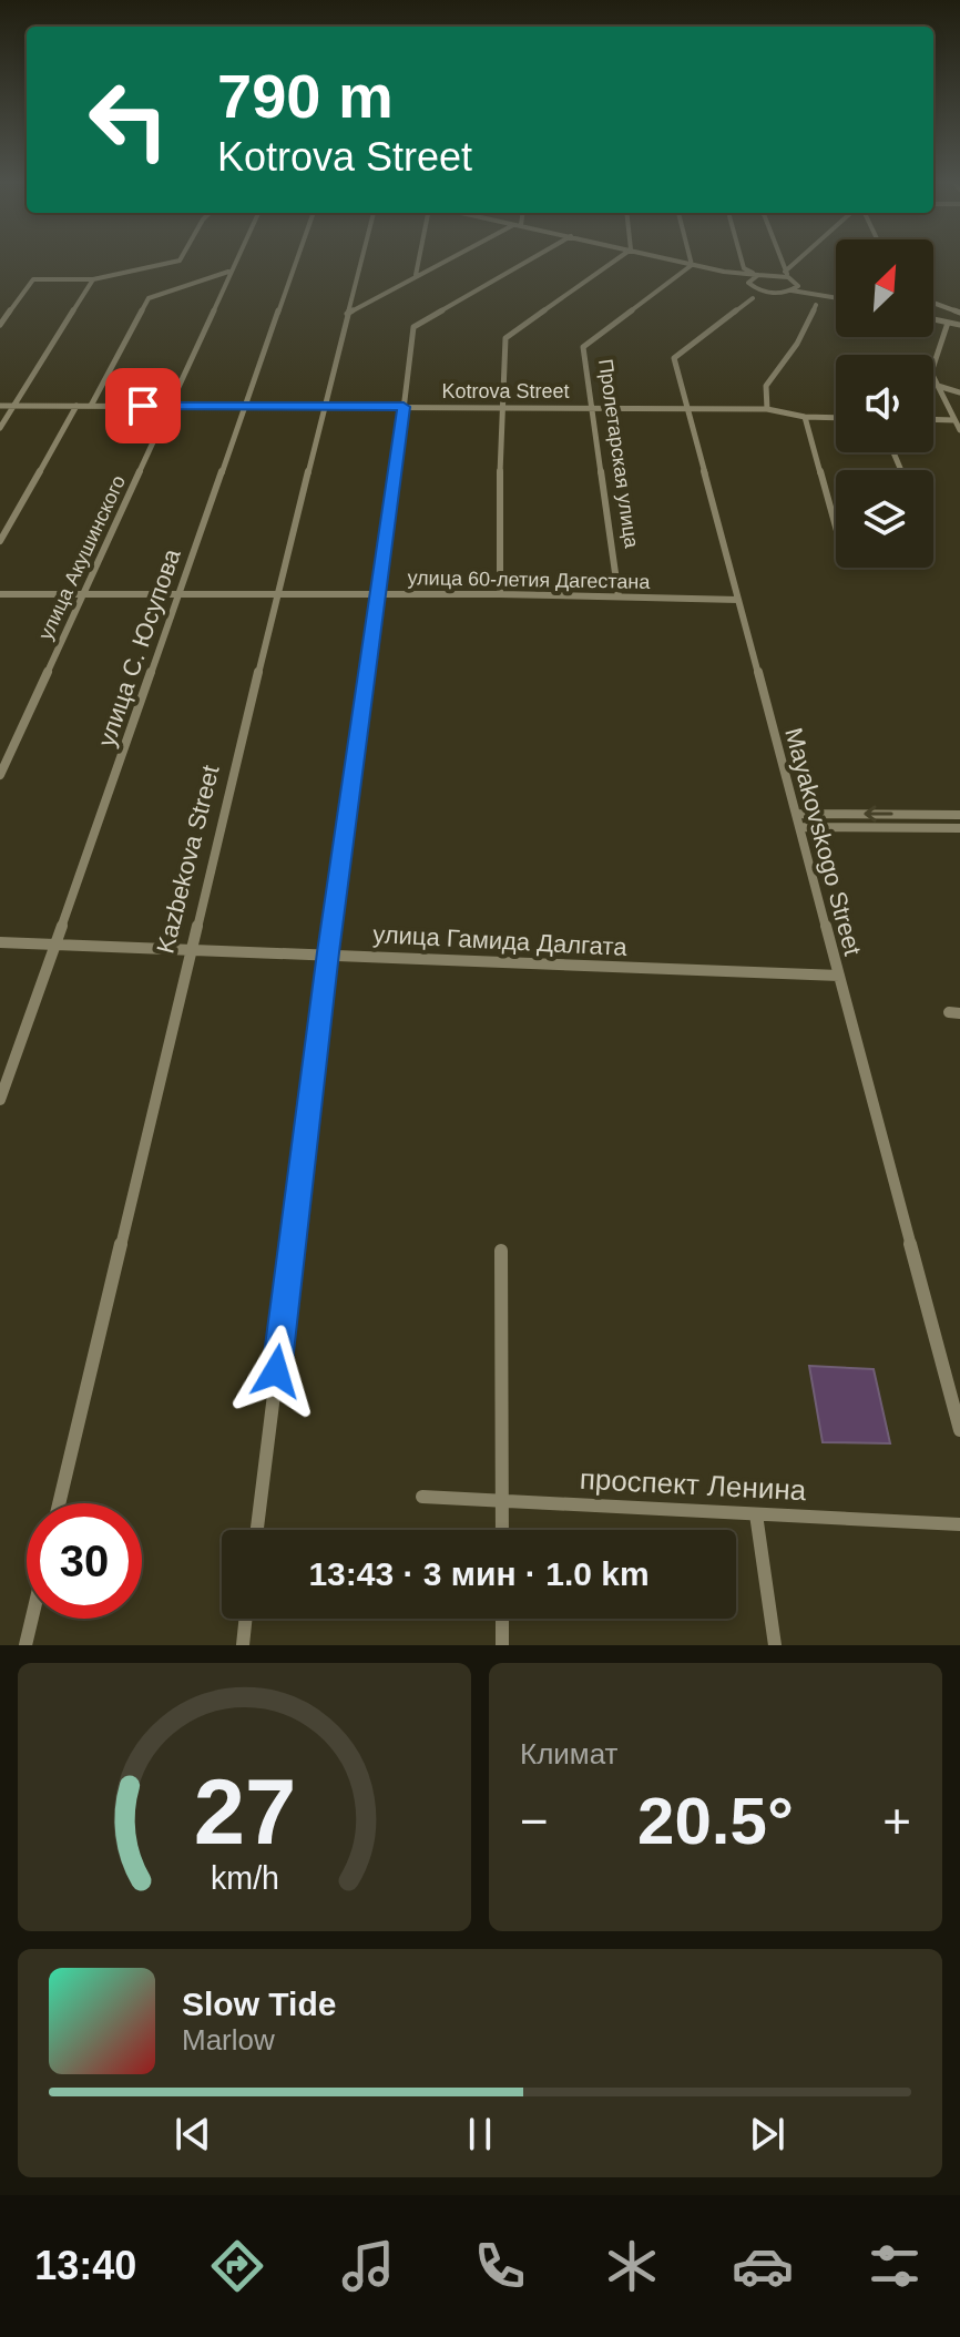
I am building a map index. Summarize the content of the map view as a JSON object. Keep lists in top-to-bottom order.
{
  "streets": {
    "street": [
      "Kotrova Street",
      "Пролетарская улица",
      "улица Акушинского",
      "улица 60-летия Дагестана",
      "улица С. Юсупова",
      "Mayakovskogo Street",
      "Kazbekova Street",
      "улица Гамида Далгата",
      "проспект Ленина"
    ]
  },
  "crossings": [
    ["Kotrova Street", "Пролетарская улица"],
    ["Kotrova Street", "улица Акушинского"],
    ["Kotrova Street", "улица С. Юсупова"],
    ["Kotrova Street", "Mayakovskogo Street"],
    ["Kotrova Street", "Kazbekova Street"],
    ["Пролетарская улица", "улица 60-летия Дагестана"],
    ["улица Акушинского", "улица 60-летия Дагестана"],
    ["улица 60-летия Дагестана", "улица С. Юсупова"],
    ["улица 60-летия Дагестана", "Mayakovskogo Street"],
    ["улица 60-летия Дагестана", "Kazbekova Street"],
    ["улица С. Юсупова", "улица Гамида Далгата"],
    ["Mayakovskogo Street", "улица Гамида Далгата"],
    ["Kazbekova Street", "улица Гамида Далгата"]
  ],
  "north": "top right",
  "page": {
    "turn": ["790 m", "Kotrova Street"],
    "limit": "30",
    "trip": "13:43 · 3 мин · 1.0 km",
    "tile": "Климат",
    "heat": ["−", "20.5°", "+"],
    "song": ["Slow Tide", "Marlow"],
    "tabs": "13:40",
    "gauge": ["27", "km/h"]
  }
}
